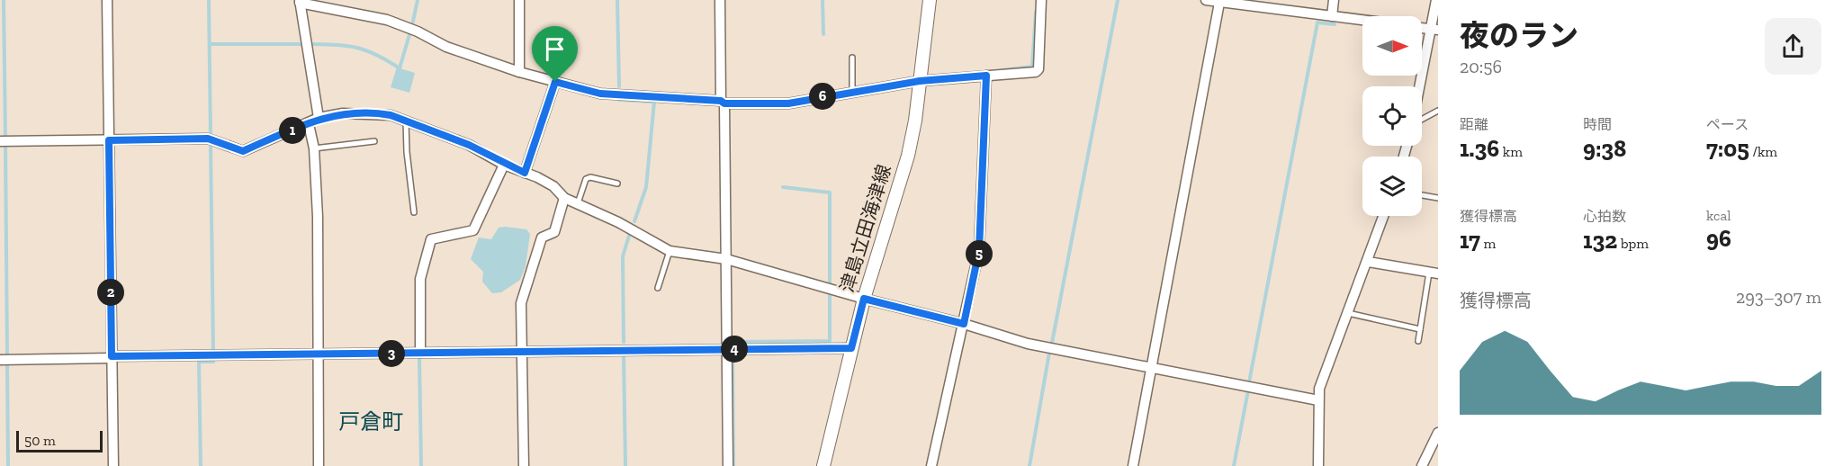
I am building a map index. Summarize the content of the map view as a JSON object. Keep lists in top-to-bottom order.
{
  "streets": {
    "main road": ["津島立田海津線"]
  },
  "districts": ["戸倉町"],
  "scale_bar": "50 m",
  "north": "right",
  "page": {
    "heading": ["夜のラン", "20:56"],
    "pins": [
      "6",
      "1",
      "5",
      "2",
      "4",
      "3"
    ],
    "stats": [
      ["距離", "1.36 km"],
      ["時間", "9:38"],
      ["ペース", "7:05 /km"],
      ["獲得標高", "17 m"],
      ["心拍数", "132 bpm"],
      ["kcal", "96"]
    ],
    "chart": ["獲得標高", "293–307 m"],
    "scale": "50 m"
  }
}
